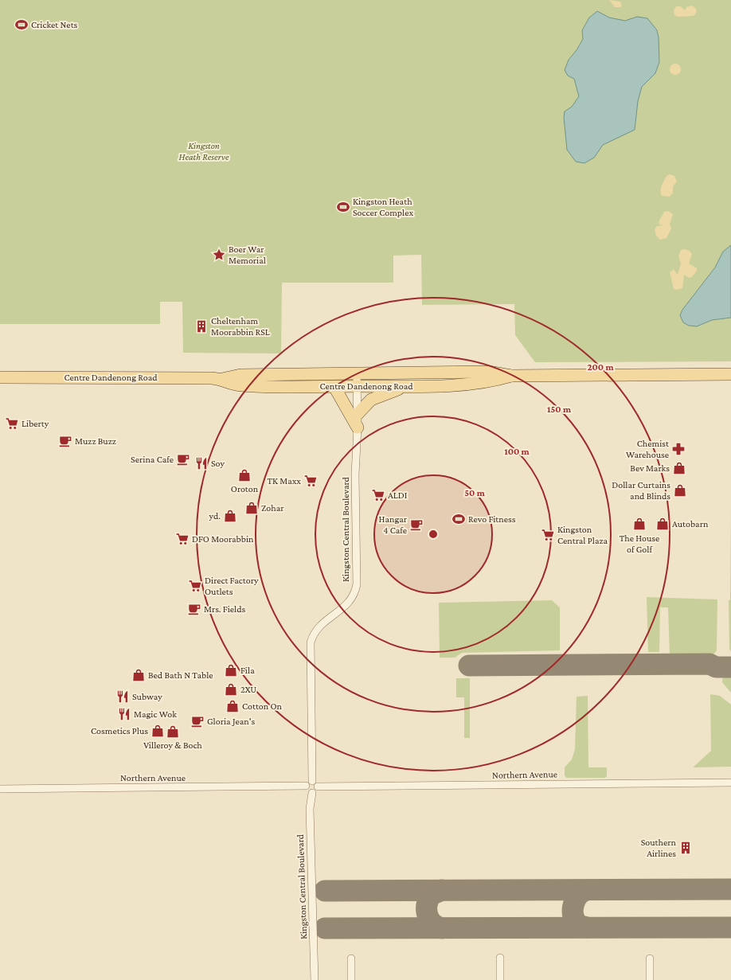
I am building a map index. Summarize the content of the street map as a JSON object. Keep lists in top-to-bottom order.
{
  "streets": {
    "main road": ["Centre Dandenong Road"],
    "street": ["Kingston Central Boulevard", "Northern Avenue"]
  },
  "crossings": [
    ["Centre Dandenong Road", "Kingston Central Boulevard"],
    ["Kingston Central Boulevard", "Northern Avenue"]
  ],
  "parks": ["Kingston Heath Reserve"],
  "places": {
    "sports": ["Cricket Nets", "Kingston Heath Soccer Complex", "Revo Fitness"],
    "place": ["Boer War Memorial"],
    "building": ["Cheltenham Moorabbin RSL", "Southern Airlines"],
    "supermarket": [
      "Liberty",
      "TK Maxx",
      "ALDI",
      "Kingston Central Plaza",
      "DFO Moorabbin",
      "Direct Factory Outlets"
    ],
    "cafe": [
      "Muzz Buzz",
      "Serina Cafe",
      "Hangar 4 Cafe",
      "Mrs. Fields",
      "Gloria Jean's"
    ],
    "pharmacy": ["Chemist Warehouse"],
    "restaurant": ["Soy", "Subway", "Magic Wok"],
    "shop": [
      "Bev Marks",
      "Oroton",
      "Dollar Curtains and Blinds",
      "Zohar",
      "yd.",
      "The House of Golf",
      "Autobarn",
      "Fila",
      "Bed Bath N Table",
      "2XU",
      "Cotton On",
      "Cosmetics Plus",
      "Villeroy & Boch"
    ]
  },
  "rings": [
    "200 m",
    "150 m",
    "100 m",
    "50 m"
  ]
}
